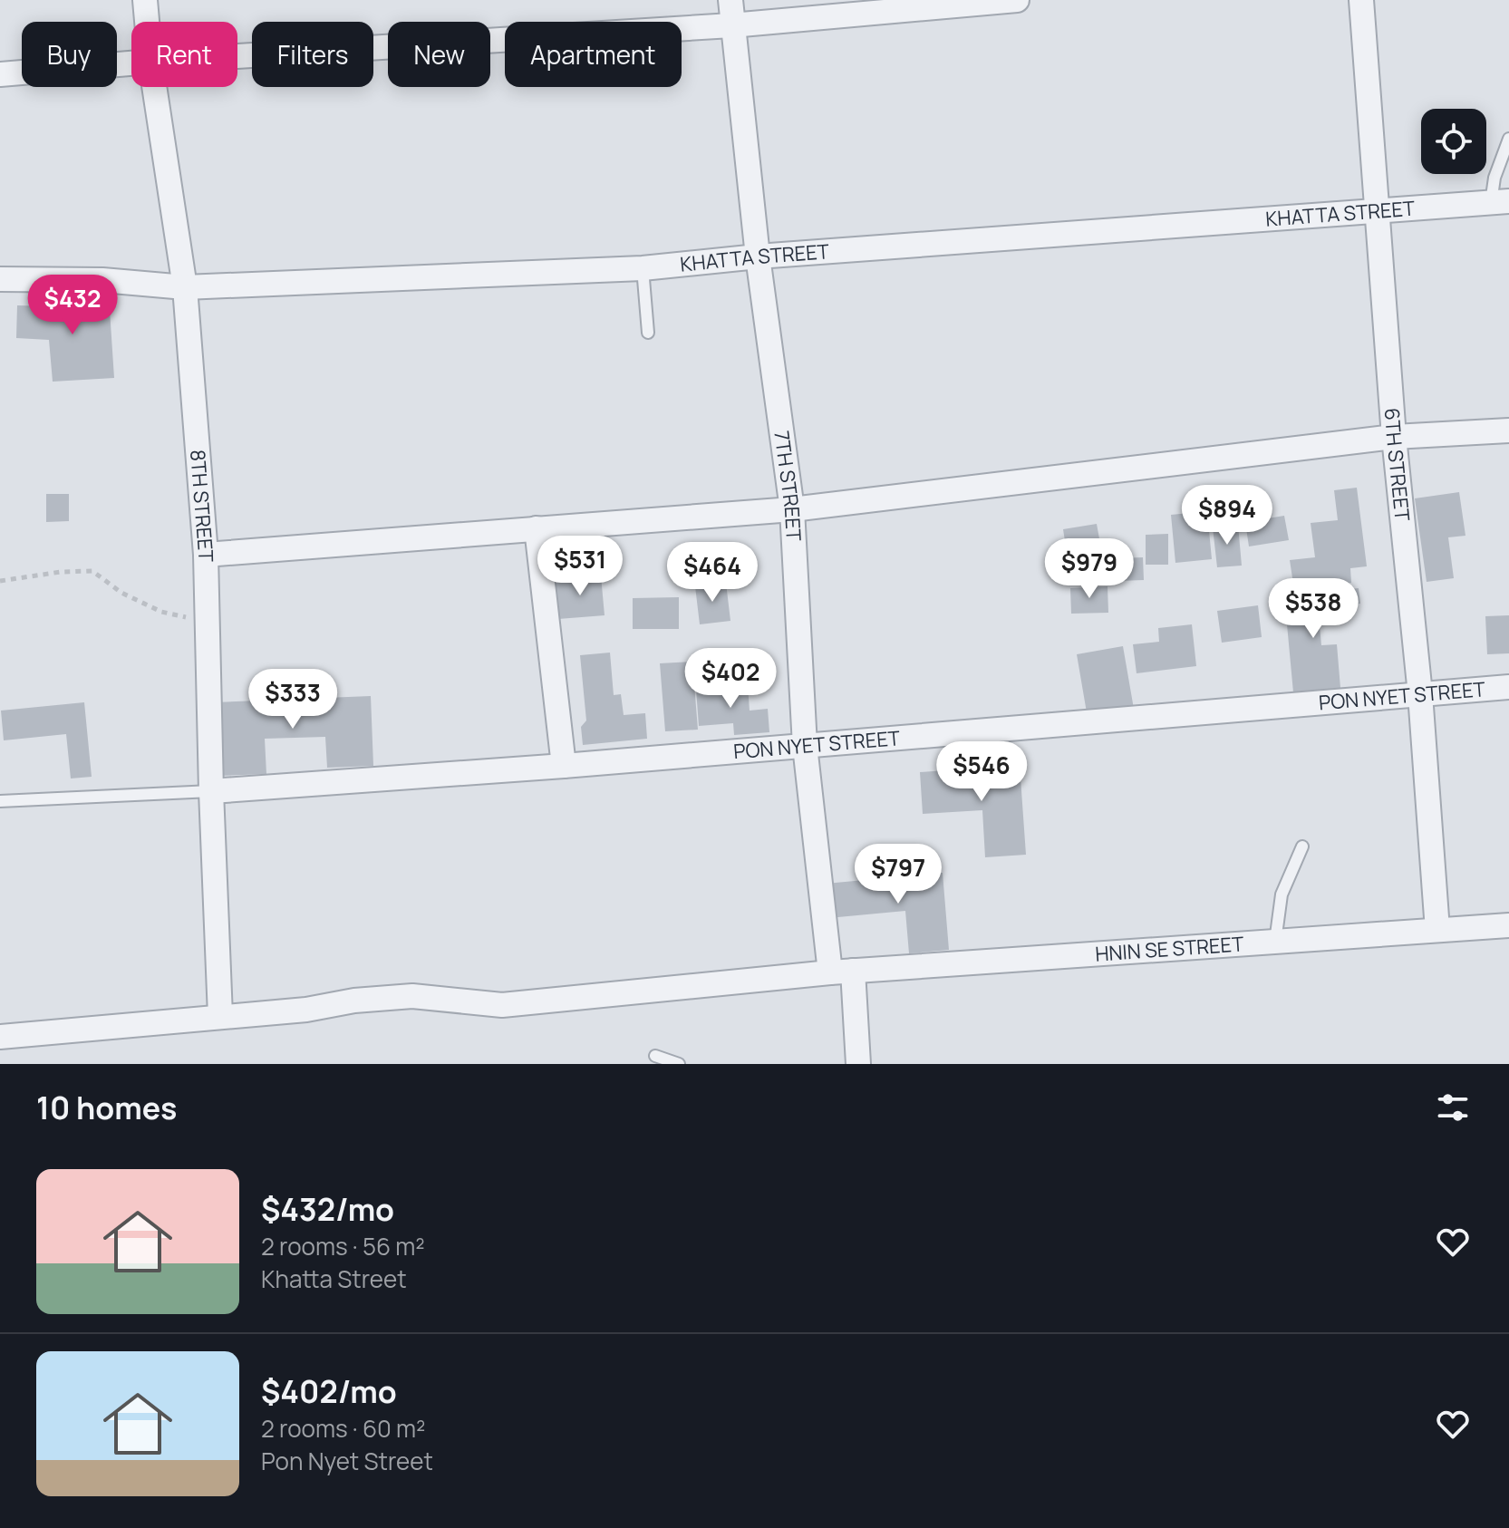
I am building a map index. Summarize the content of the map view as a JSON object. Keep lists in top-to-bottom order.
{
  "streets": {
    "street": [
      "KHATTA STREET",
      "6TH STREET",
      "7TH STREET",
      "8TH STREET",
      "PON NYET STREET",
      "HNIN SE STREET"
    ]
  },
  "crossings": [
    ["KHATTA STREET", "6TH STREET"],
    ["KHATTA STREET", "7TH STREET"],
    ["KHATTA STREET", "8TH STREET"],
    ["6TH STREET", "PON NYET STREET"],
    ["6TH STREET", "HNIN SE STREET"],
    ["7TH STREET", "PON NYET STREET"],
    ["7TH STREET", "HNIN SE STREET"],
    ["8TH STREET", "PON NYET STREET"],
    ["8TH STREET", "HNIN SE STREET"]
  ],
  "page": {
    "chip": [
      "Buy",
      "Rent",
      "Filters",
      "New",
      "Apartment"
    ],
    "price": [
      "$432",
      "$894",
      "$531",
      "$979",
      "$464",
      "$538",
      "$402",
      "$333",
      "$546",
      "$797"
    ],
    "heading": "10 homes",
    "list": [
      {
        "name": "$432/mo",
        "note": "2 rooms · 56 m² · Khatta Street"
      },
      {
        "name": "$402/mo",
        "note": "2 rooms · 60 m² · Pon Nyet Street"
      }
    ]
  }
}
